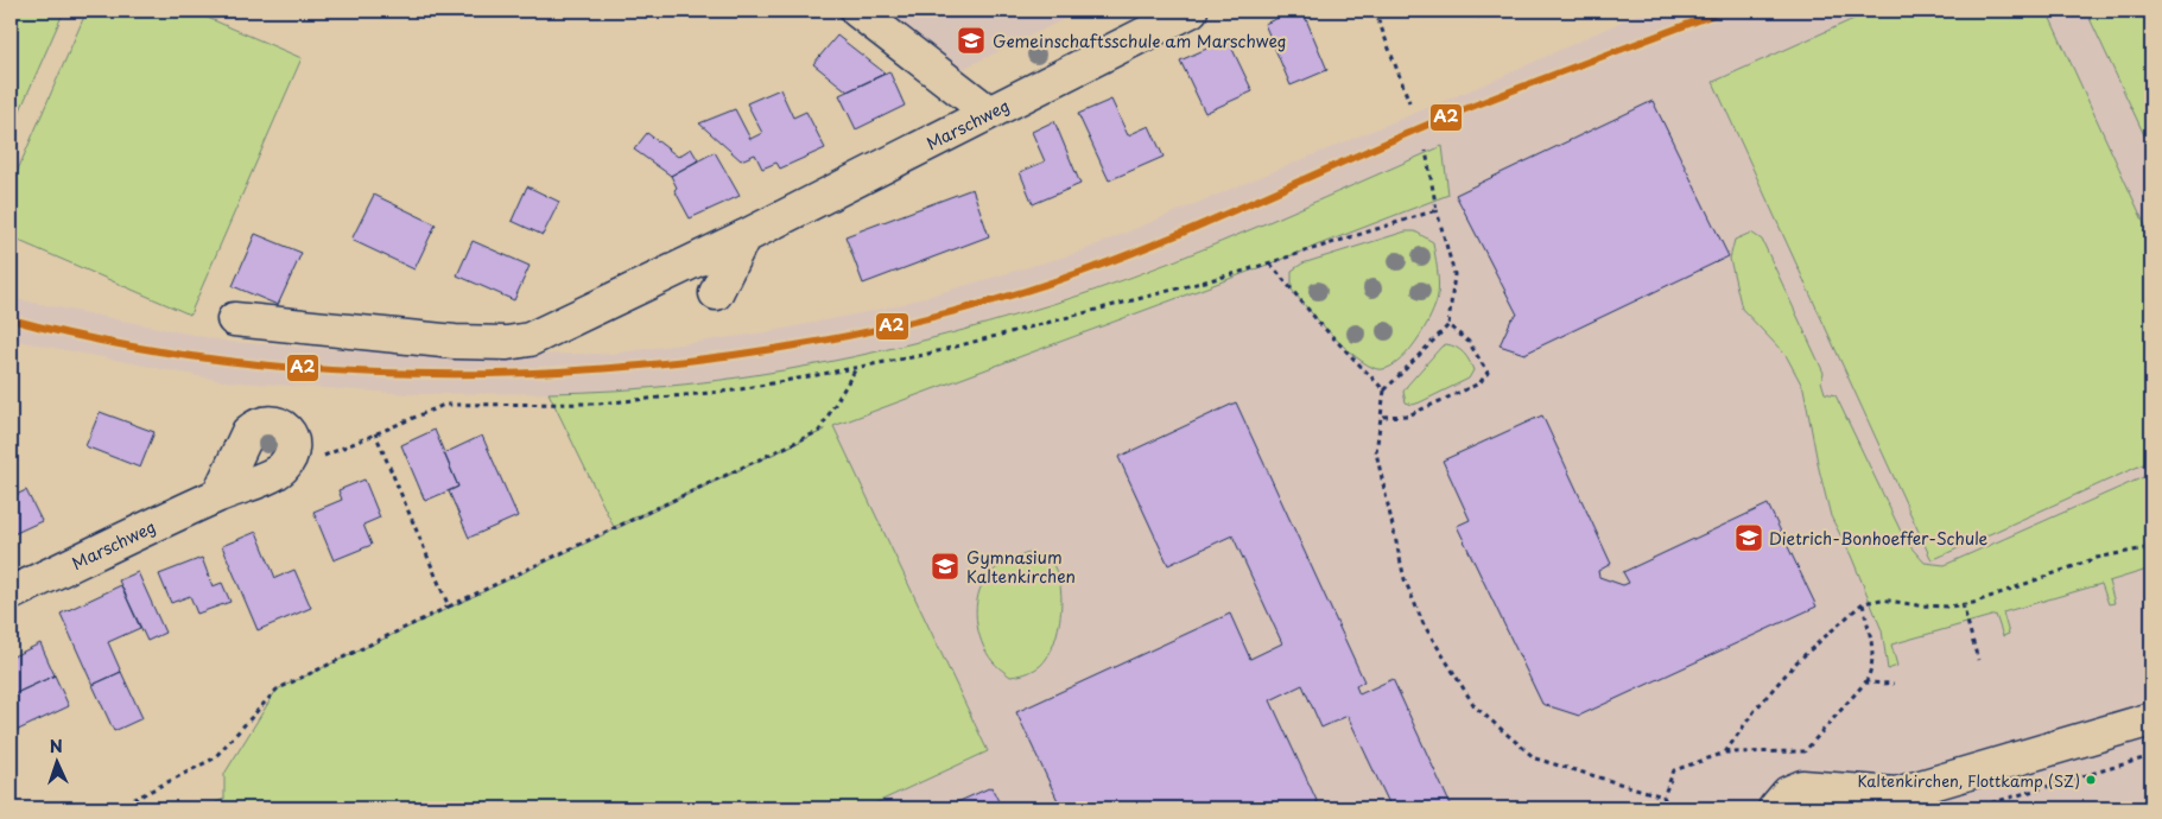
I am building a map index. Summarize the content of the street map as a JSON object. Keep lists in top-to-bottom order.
{
  "streets": {
    "street": ["Marschweg"]
  },
  "places": {
    "school or university": ["Gemeinschaftsschule am Marschweg", "Dietrich-Bonhoeffer-Schule", "Gymnasium Kaltenkirchen"],
    "other": ["Kaltenkirchen, Flottkamp (SZ)"]
  },
  "lines": ["transit line A2"],
  "north": "top"
}
